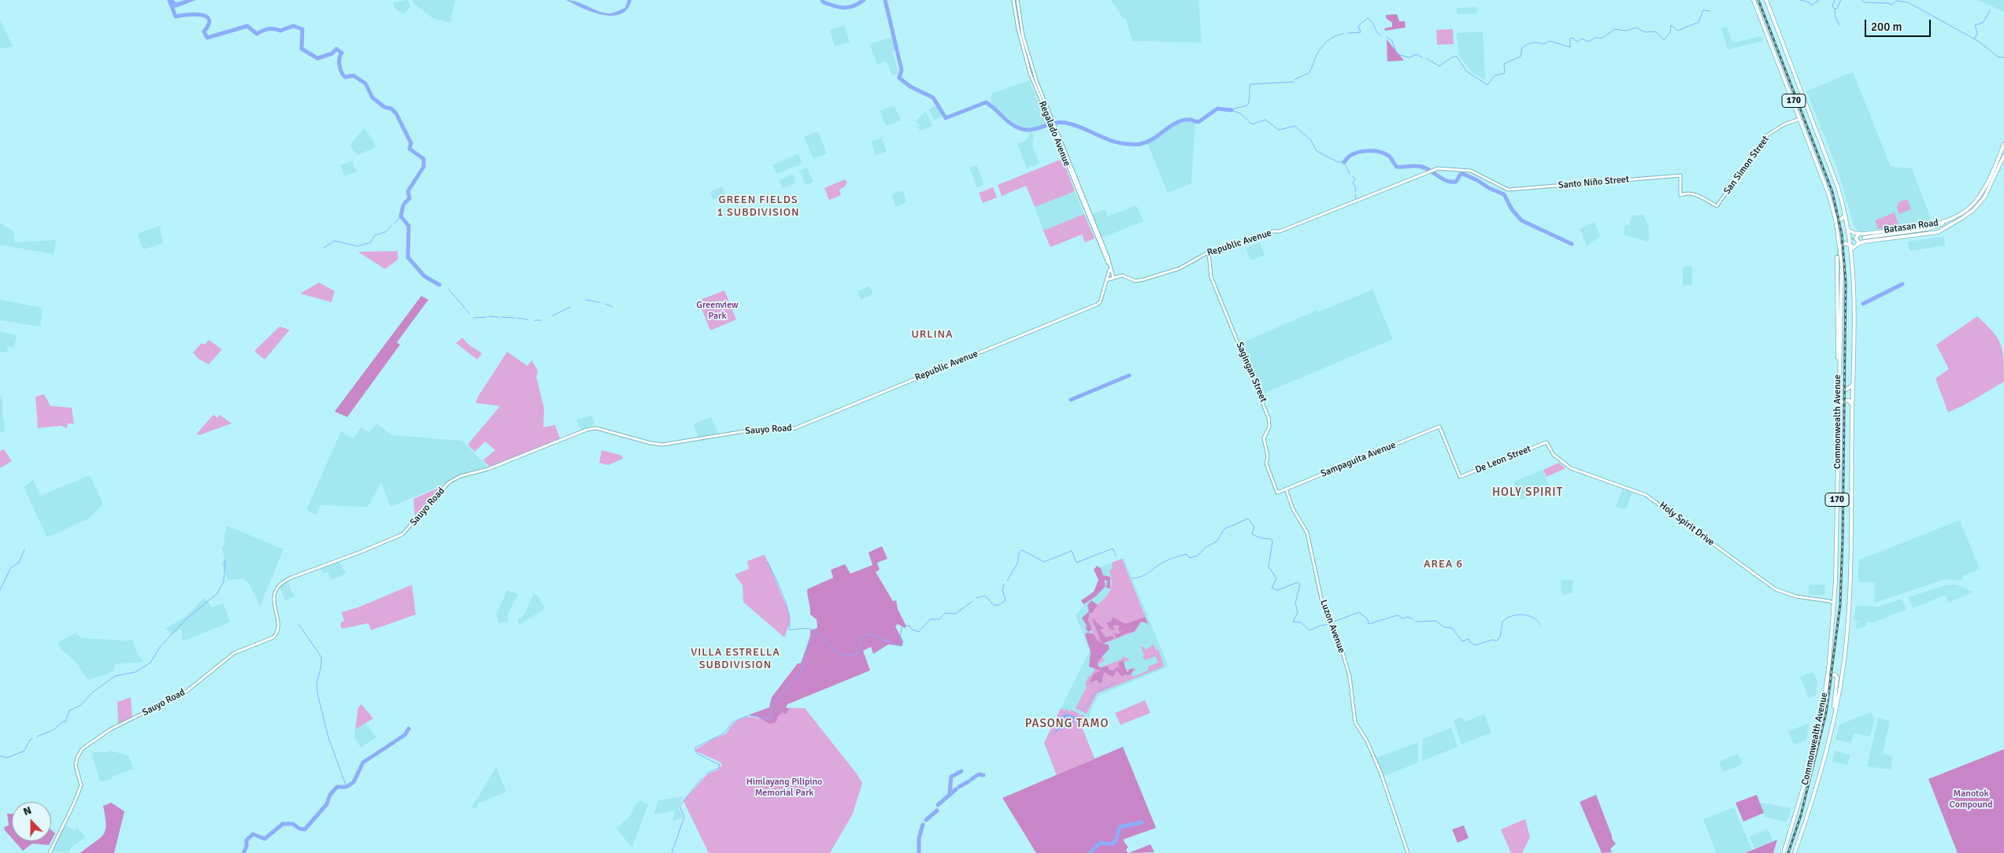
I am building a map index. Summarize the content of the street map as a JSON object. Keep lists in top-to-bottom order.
{
  "streets": {
    "main road": [
      "170",
      "Regalado Avenue",
      "San Simon Street",
      "Santo Niño Street",
      "Batasan Road",
      "Republic Avenue",
      "Sagingan Street",
      "Commonwealth Avenue",
      "Sauyo Road",
      "Sampaguita Avenue",
      "De Leon Street",
      "Holy Spirit Drive",
      "Luzon Avenue"
    ]
  },
  "crossings": [
    ["Regalado Avenue", "Republic Avenue"],
    ["San Simon Street", "Santo Niño Street"],
    ["San Simon Street", "Commonwealth Avenue"],
    ["Santo Niño Street", "Republic Avenue"],
    ["Batasan Road", "Commonwealth Avenue"],
    ["Republic Avenue", "Sagingan Street"],
    ["Republic Avenue", "Sauyo Road"],
    ["Sagingan Street", "Sampaguita Avenue"],
    ["Sampaguita Avenue", "De Leon Street"],
    ["Sampaguita Avenue", "Luzon Avenue"],
    ["De Leon Street", "Holy Spirit Drive"]
  ],
  "districts": [
    "GREEN FIELDS 1 SUBDIVISION",
    "URLINA",
    "HOLY SPIRIT",
    "AREA 6",
    "VILLA ESTRELLA SUBDIVISION",
    "PASONG TAMO"
  ],
  "parks": ["Greenview Park", "Himlayang Pilipino Memorial Park", "Manotok Compound"],
  "scale_bar": "200 m",
  "north": "top"
}
